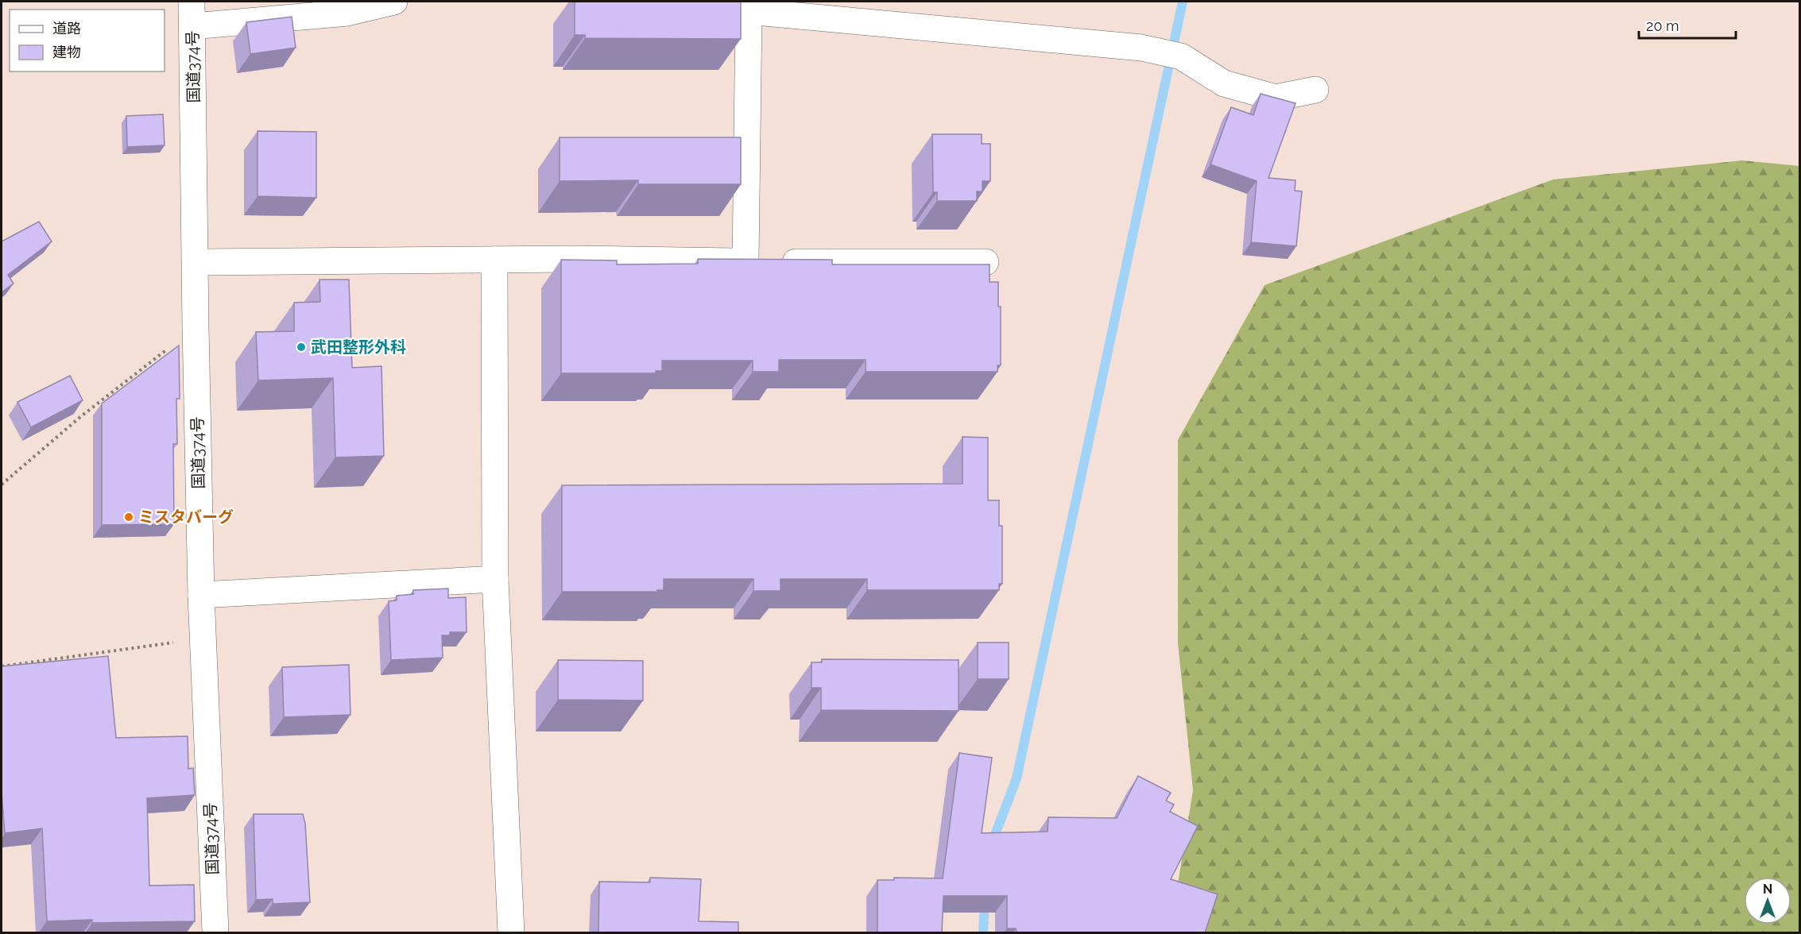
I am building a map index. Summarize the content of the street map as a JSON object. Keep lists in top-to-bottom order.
{
  "streets": {
    "main road": ["国道374号"]
  },
  "places": ["武田整形外科", "ミスタバーグ"],
  "legend": ["道路", "建物"],
  "scale_bar": "20 m",
  "north": "top"
}
